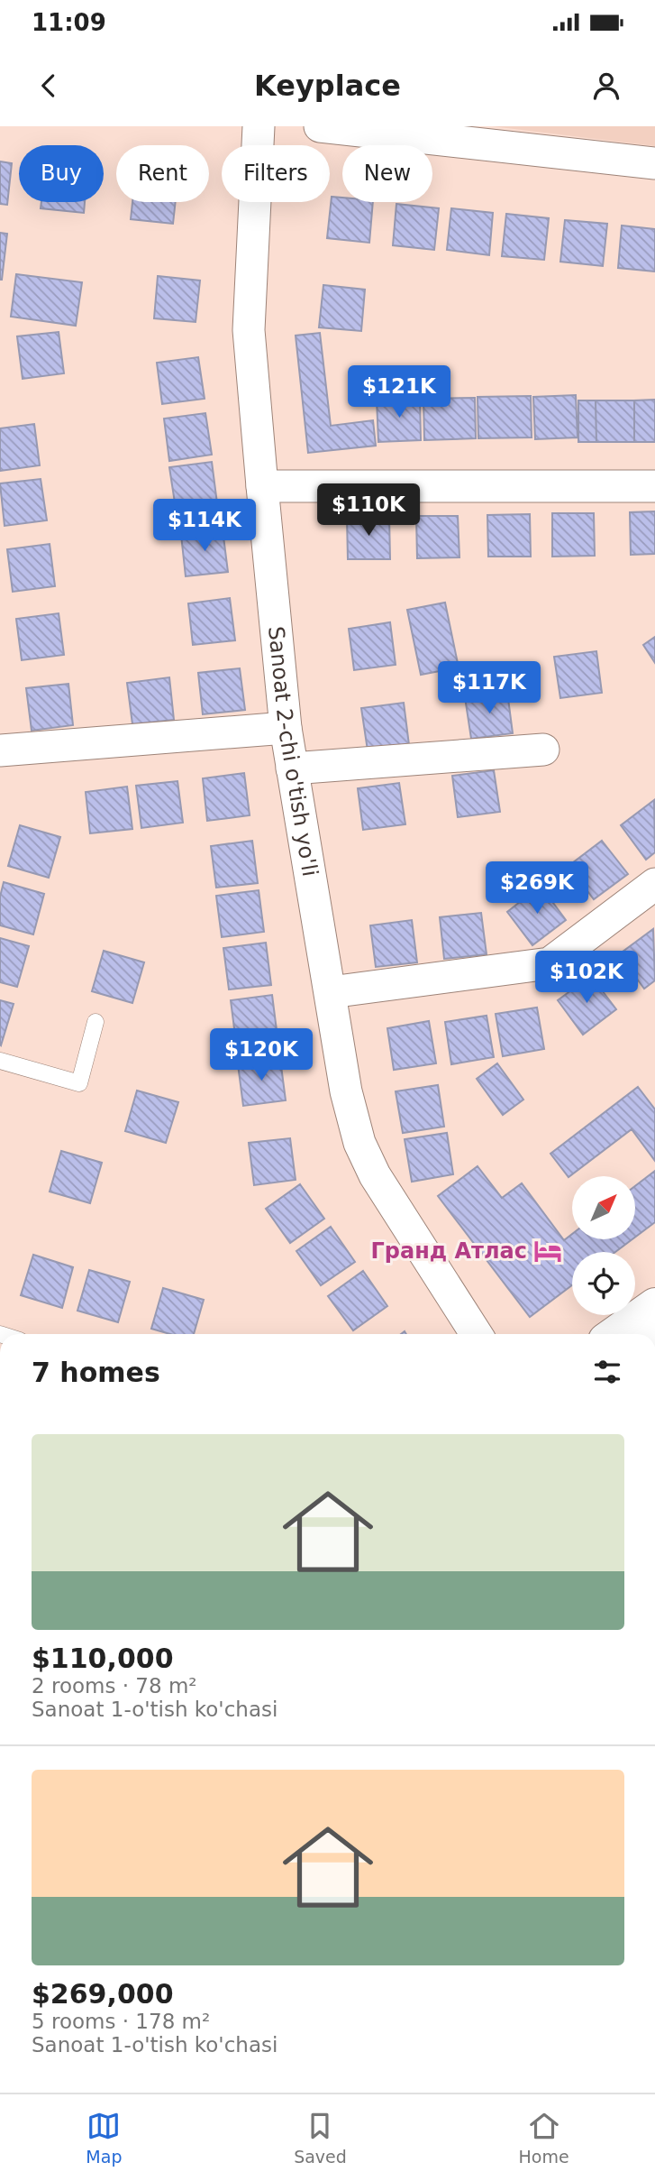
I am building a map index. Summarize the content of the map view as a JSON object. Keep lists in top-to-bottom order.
{
  "streets": {
    "street": ["Sanoat 2-chi o'tish yo'li"]
  },
  "places": {
    "hotel": ["Гранд Атлас"]
  },
  "north": "top right",
  "page": {
    "status": "11:09",
    "header": "Keyplace",
    "chip": [
      "Buy",
      "Rent",
      "Filters",
      "New"
    ],
    "price": [
      "$121K",
      "$110K",
      "$114K",
      "$117K",
      "$269K",
      "$102K",
      "$120K"
    ],
    "heading": "7 homes",
    "list": [
      {
        "name": "$110,000",
        "note": "2 rooms · 78 m² · Sanoat 1-o'tish ko'chasi"
      },
      {
        "name": "$269,000",
        "note": "5 rooms · 178 m² · Sanoat 1-o'tish ko'chasi"
      }
    ],
    "tabs": ["Map", "Saved", "Home"]
  }
}
